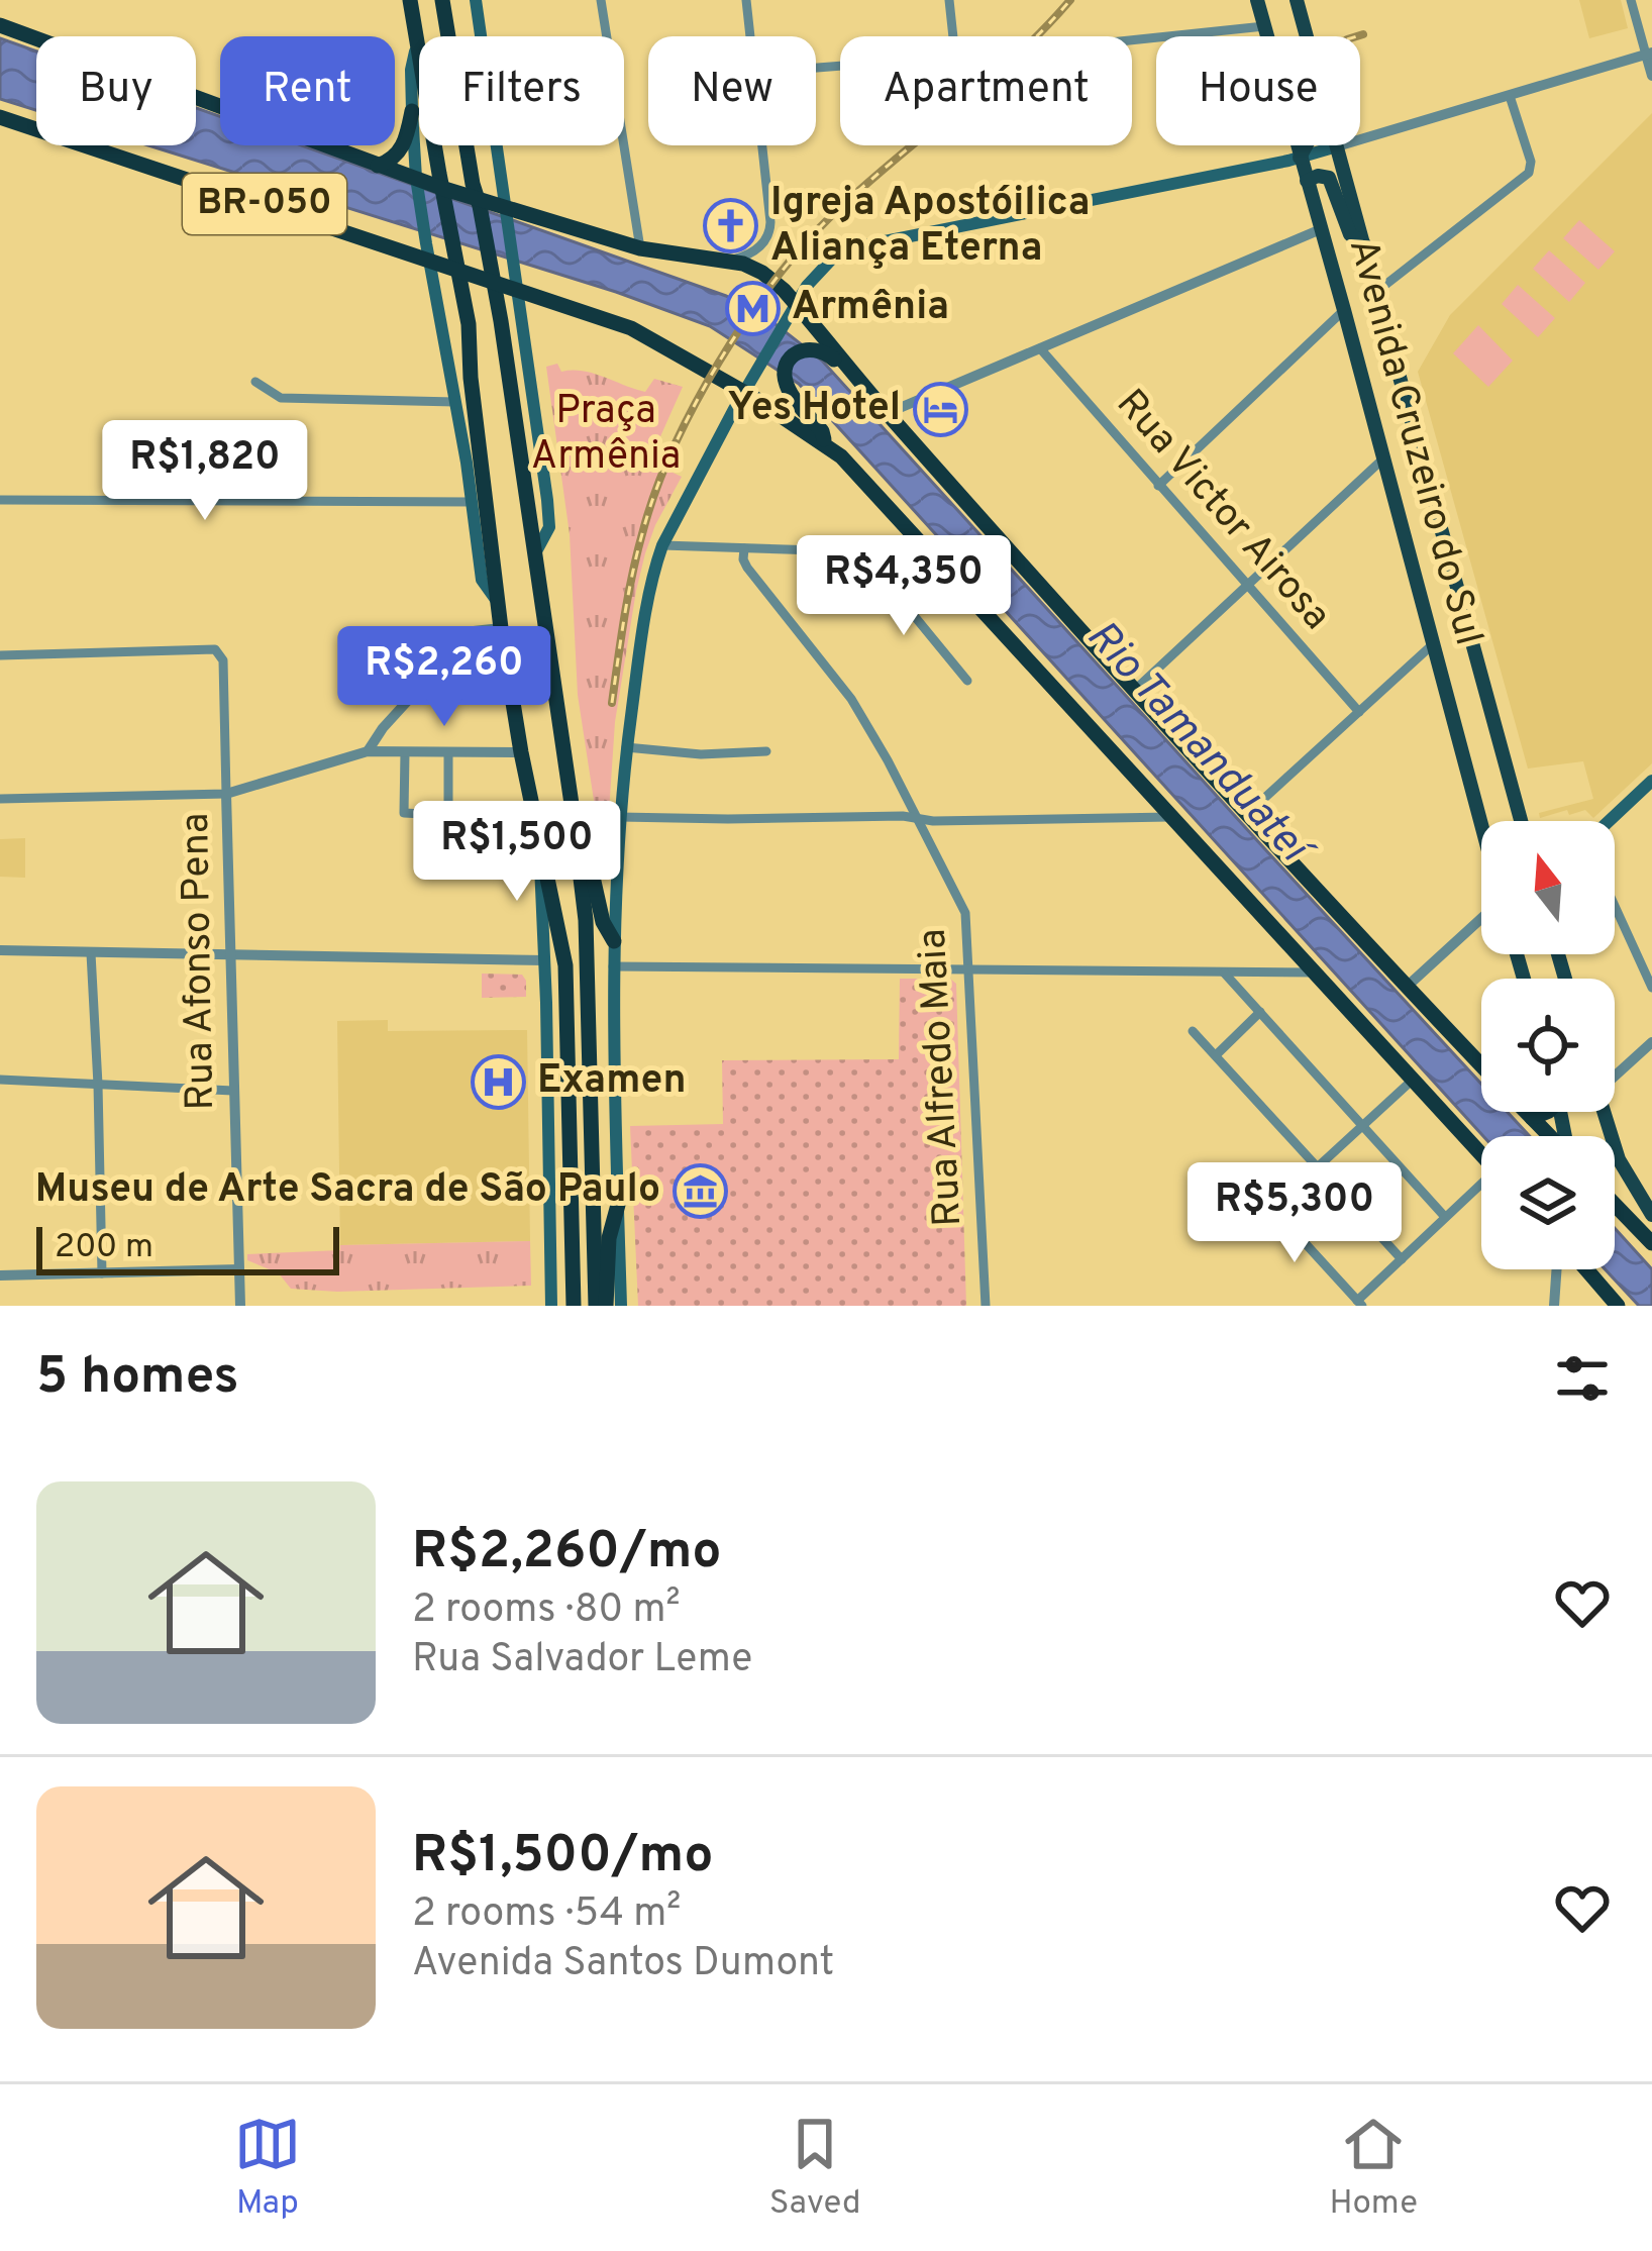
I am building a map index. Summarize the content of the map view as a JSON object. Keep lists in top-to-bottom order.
{
  "streets": {
    "highway": ["BR-050"],
    "main road": ["Avenida Cruzeiro do Sul"],
    "street": ["Rua Victor Airosa", "Rua Afonso Pena", "Rua Alfredo Maia"]
  },
  "water": ["Rio Tamanduateí"],
  "parks": ["Praça Armênia"],
  "places": {
    "church": ["Igreja Apostóilica Aliança Eterna"],
    "metro station": ["Armênia"],
    "hotel": ["Yes Hotel"],
    "hospital": ["Examen"],
    "museum": ["Museu de Arte Sacra de São Paulo"]
  },
  "scale_bar": "200 m",
  "north": "top",
  "page": {
    "chip": [
      "Buy",
      "Rent",
      "Filters",
      "New",
      "Apartment",
      "House"
    ],
    "price": [
      "R$1,820",
      "R$4,350",
      "R$2,260",
      "R$1,500",
      "R$5,300"
    ],
    "scale": "200 m",
    "heading": "5 homes",
    "list": [
      {
        "name": "R$2,260/mo",
        "note": "2 rooms · 80 m² · Rua Salvador Leme"
      },
      {
        "name": "R$1,500/mo",
        "note": "2 rooms · 54 m² · Avenida Santos Dumont"
      }
    ],
    "tabs": ["Map", "Saved", "Home"]
  }
}
